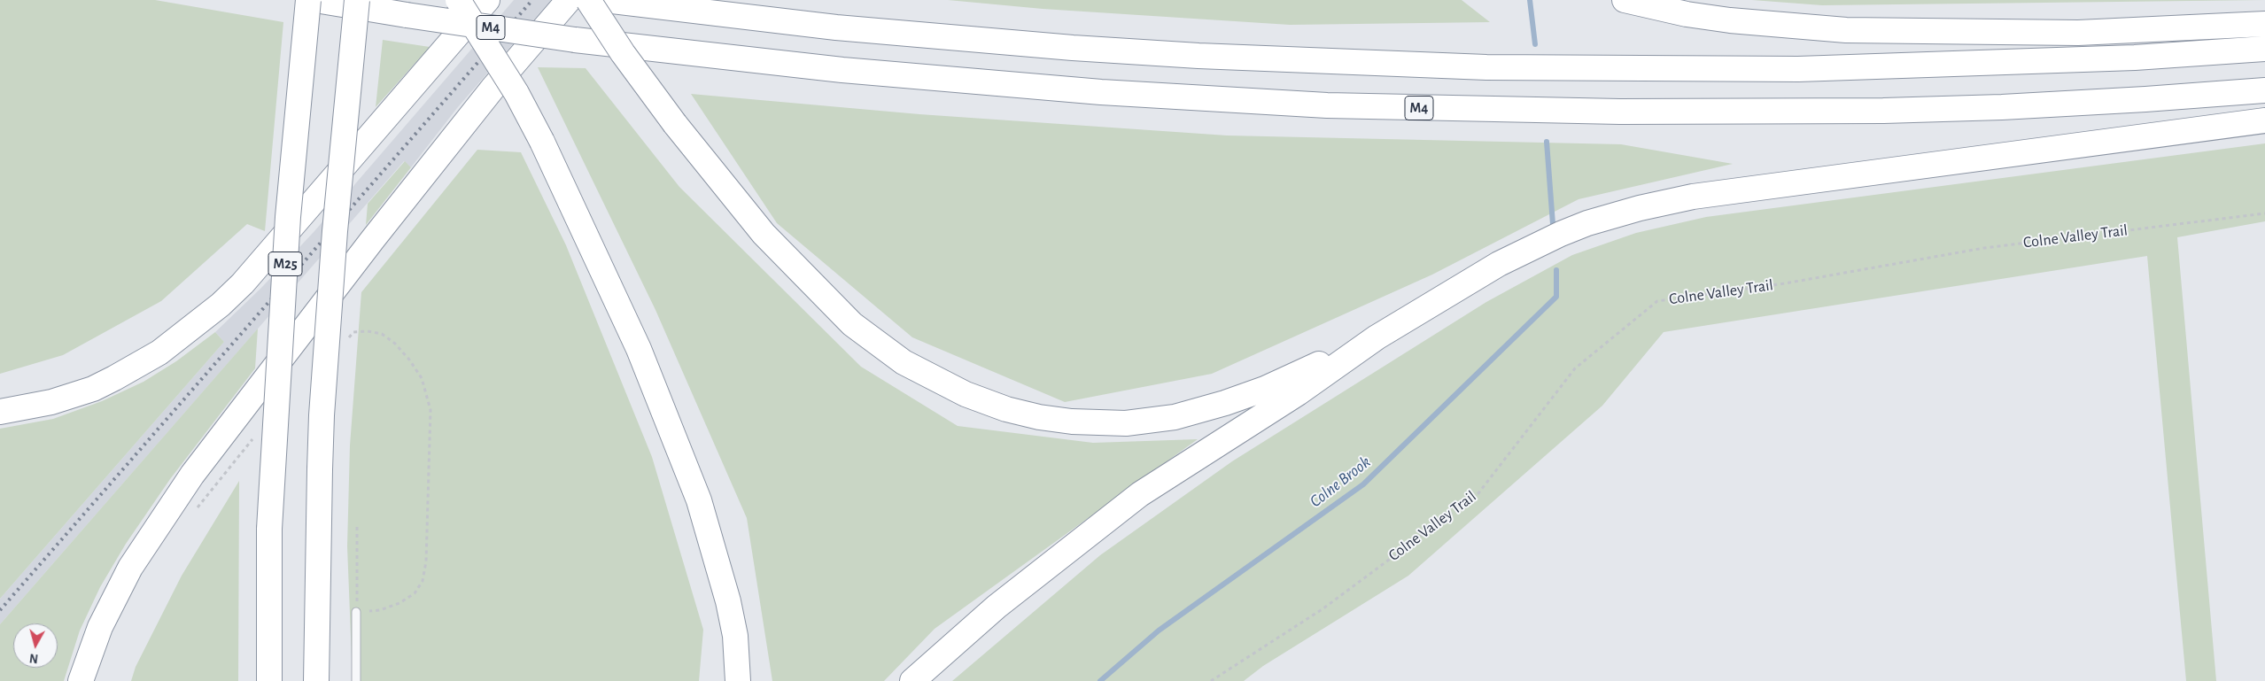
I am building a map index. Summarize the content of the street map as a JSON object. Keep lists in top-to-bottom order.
{
  "streets": {
    "highway": ["M4", "M25"],
    "path": ["Colne Valley Trail"]
  },
  "water": ["Colne Brook"],
  "north": "bottom"
}
